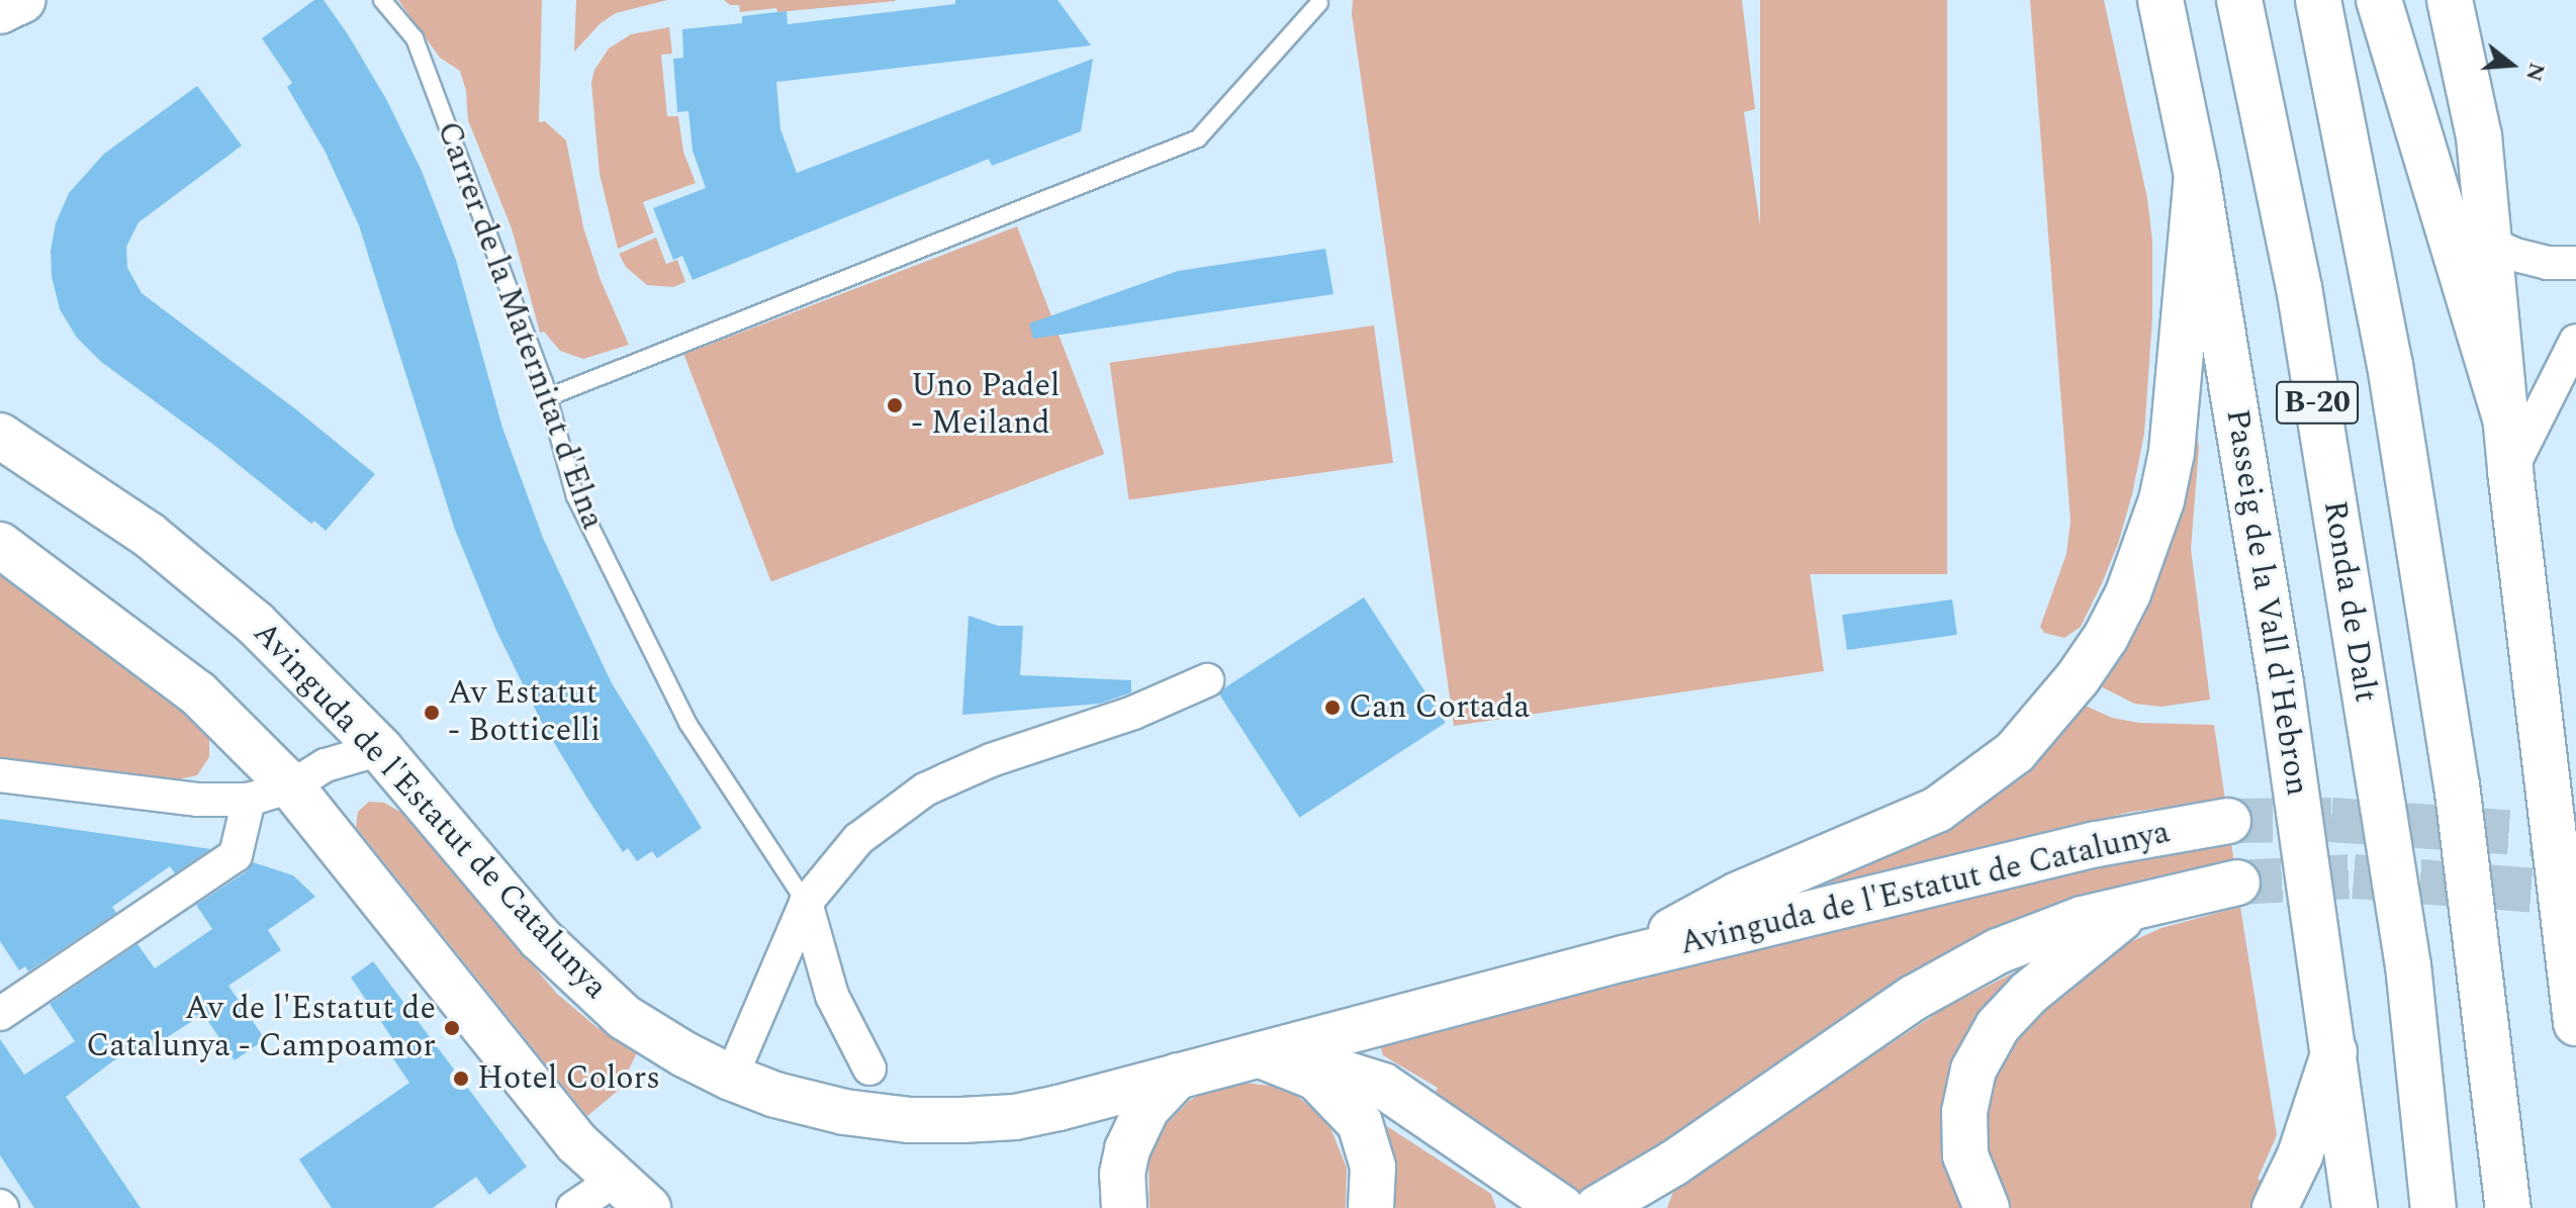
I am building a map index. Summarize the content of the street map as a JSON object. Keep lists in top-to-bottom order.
{
  "streets": {
    "main road": [
      "B-20",
      "Ronda de Dalt",
      "Passeig de la Vall d'Hebron",
      "Avinguda de l'Estatut de Catalunya"
    ],
    "lane": ["Carrer de la Maternitat d'Elna"]
  },
  "crossings": [
    ["Passeig de la Vall d'Hebron", "Avinguda de l'Estatut de Catalunya"]
  ],
  "places": [
    "Uno Padel - Meiland",
    "Can Cortada",
    "Av Estatut - Botticelli",
    "Av de l'Estatut de Catalunya - Campoamor",
    "Hotel Colors"
  ],
  "north": "right"
}
